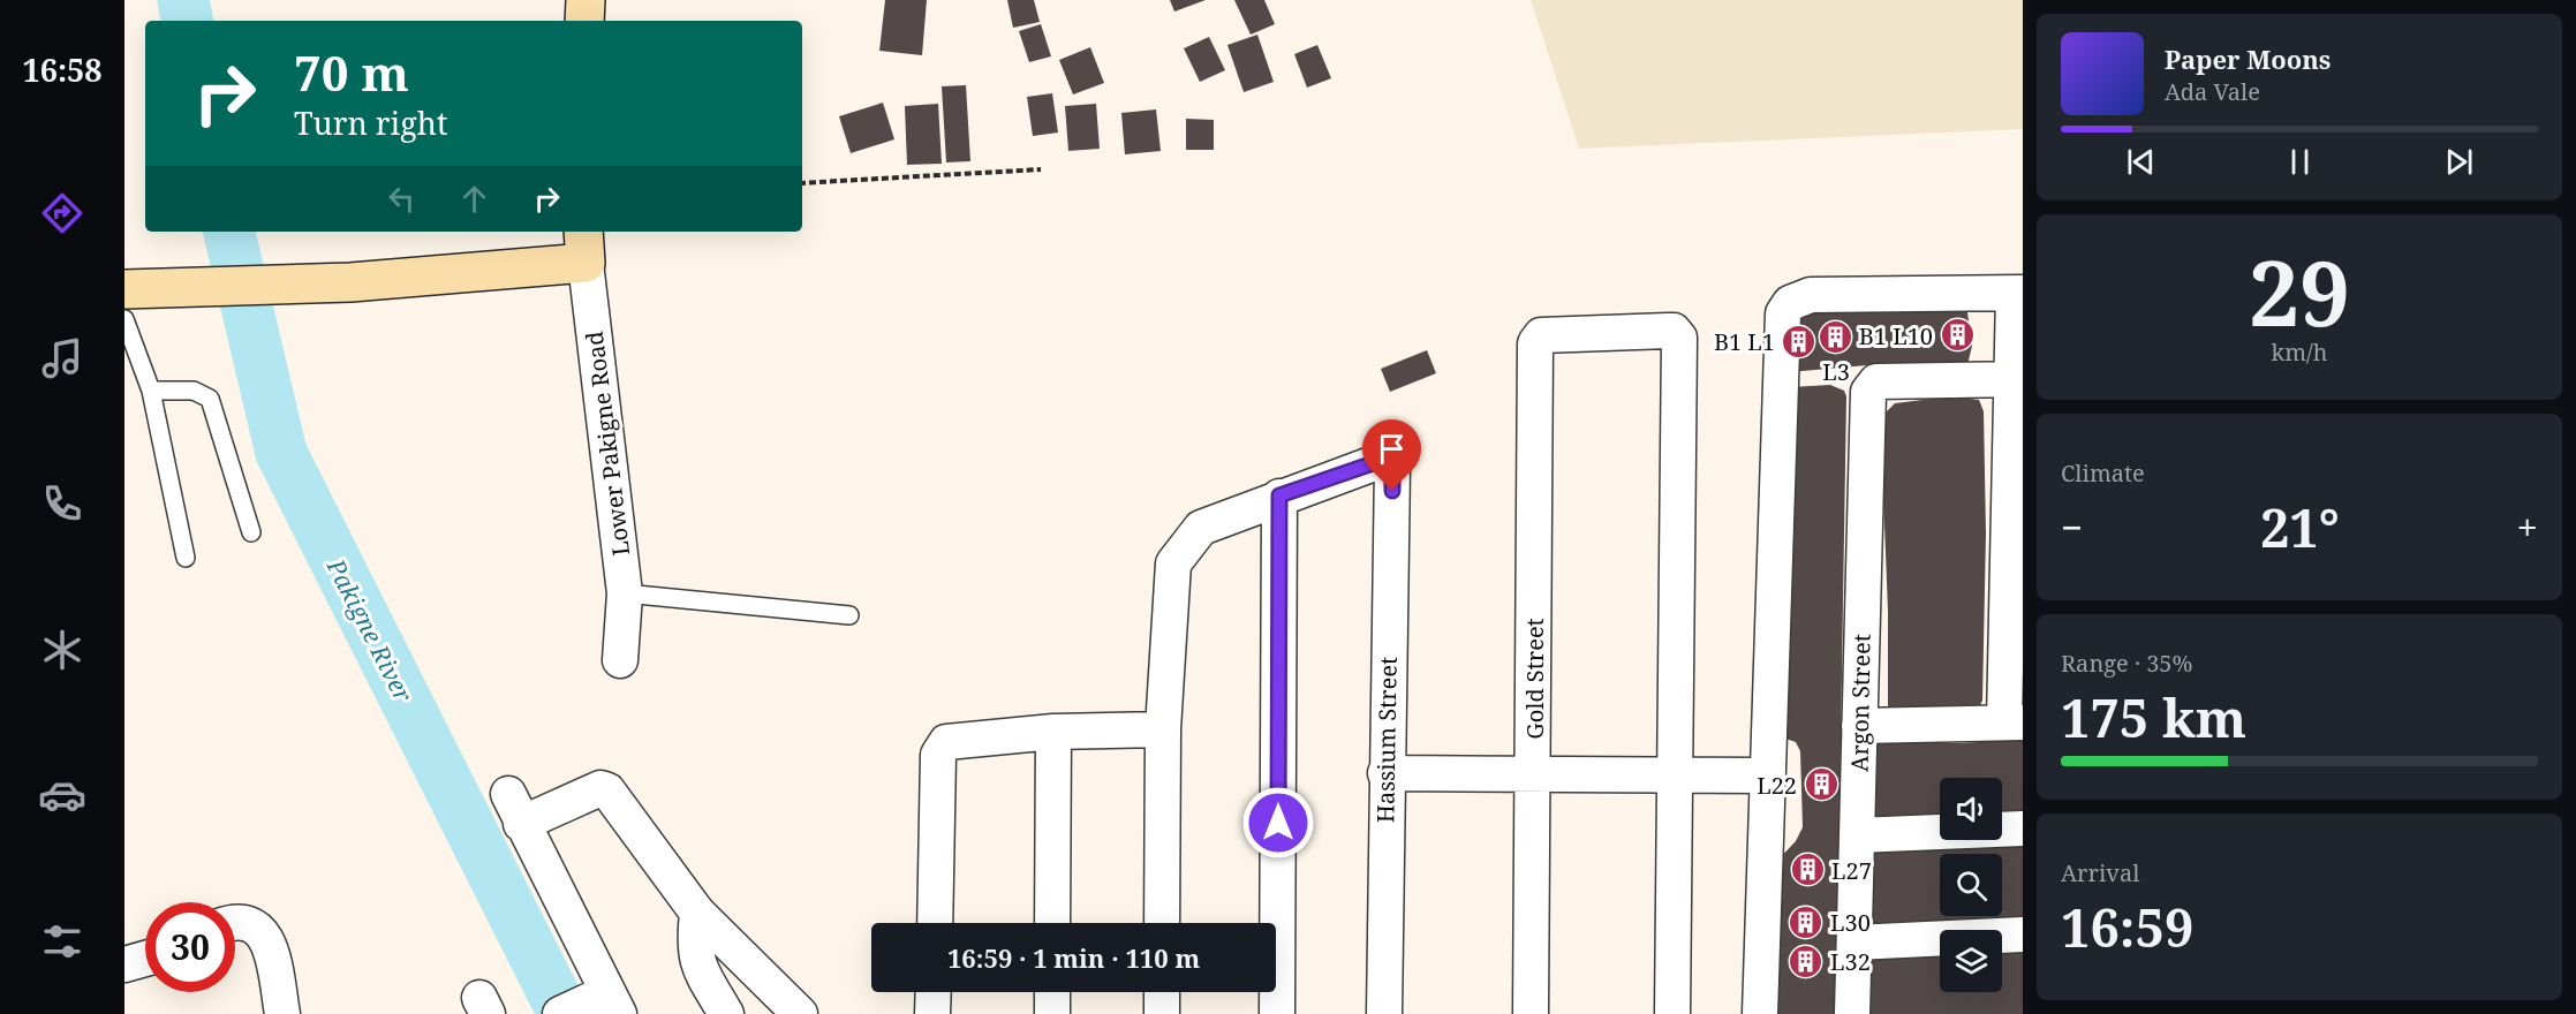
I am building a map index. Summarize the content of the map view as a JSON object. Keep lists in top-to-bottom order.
{
  "streets": {
    "street": [
      "Lower Pakigne Road",
      "Gold Street",
      "Argon Street",
      "Hassium Street"
    ]
  },
  "water": ["Pakigne River"],
  "places": {
    "building": [
      "B1 L10",
      "L3",
      "B1 L1",
      "L22",
      "L27",
      "L30",
      "L32"
    ]
  },
  "page": {
    "tabs": "16:58",
    "turn": ["70 m", "Turn right"],
    "song": ["Paper Moons", "Ada Vale"],
    "tile": [
      ["29", "km/h"],
      "Climate",
      ["Range · 35%", "175 km"],
      ["Arrival", "16:59"]
    ],
    "heat": ["−", "21°", "+"],
    "limit": "30",
    "trip": "16:59 · 1 min · 110 m"
  }
}
